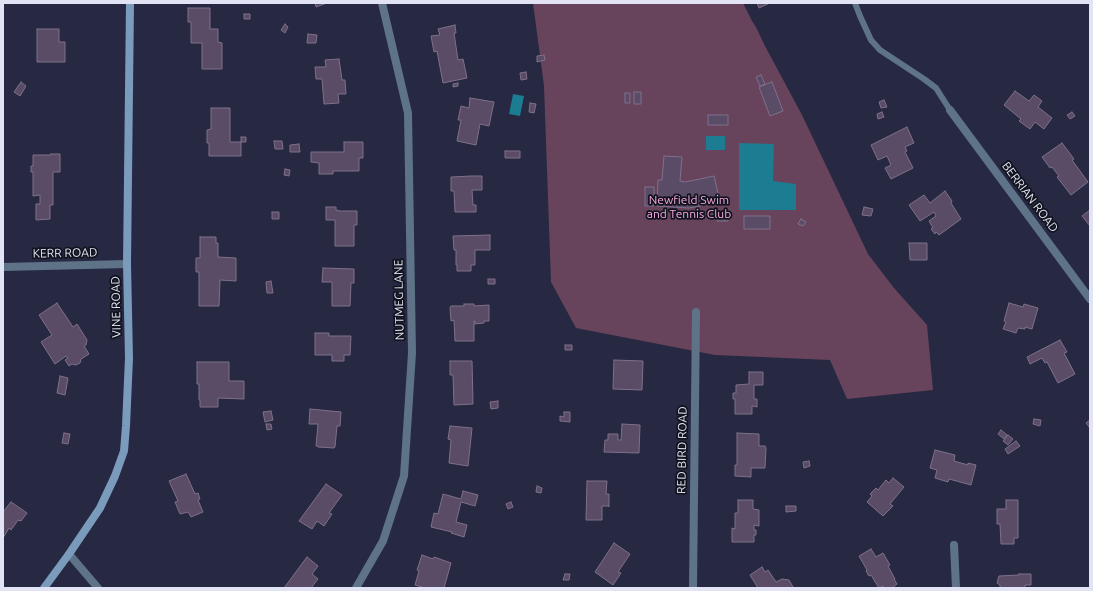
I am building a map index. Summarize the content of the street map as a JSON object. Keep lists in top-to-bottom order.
{
  "streets": {
    "street": [
      "BERRIAN ROAD",
      "KERR ROAD",
      "NUTMEG LANE",
      "VINE ROAD",
      "RED BIRD ROAD"
    ]
  },
  "crossings": [
    ["KERR ROAD", "VINE ROAD"]
  ],
  "parks": ["Newfield Swim and Tennis Club"]
}
